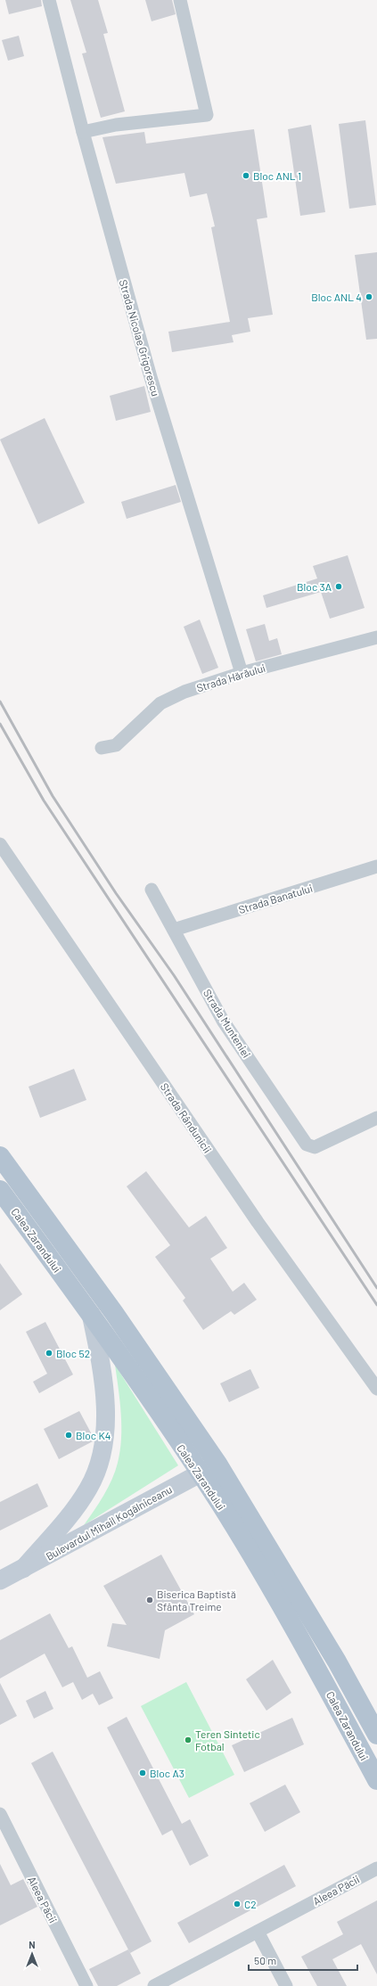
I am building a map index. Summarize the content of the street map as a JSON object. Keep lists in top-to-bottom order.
{
  "streets": {
    "main road": ["Calea Zarandului"],
    "street": [
      "Strada Nicolae Grigorescu",
      "Strada Hărăului",
      "Strada Banatului",
      "Strada Munteniei",
      "Strada Rândunicii",
      "Bulevardul Mihail Kogălniceanu",
      "Aleea Păcii"
    ]
  },
  "crossings": [
    ["Strada Nicolae Grigorescu", "Strada Hărăului"],
    ["Strada Banatului", "Strada Munteniei"],
    ["Calea Zarandului", "Bulevardul Mihail Kogălniceanu"]
  ],
  "places": [
    "Bloc ANL 1",
    "Bloc ANL 4",
    "Bloc 3A",
    "Bloc 52",
    "Bloc K4",
    "Biserica Baptistă Sfânta Treime",
    "Teren Sintetic Fotbal",
    "Bloc A3",
    "C2"
  ],
  "scale_bar": "50 m",
  "north": "top"
}
